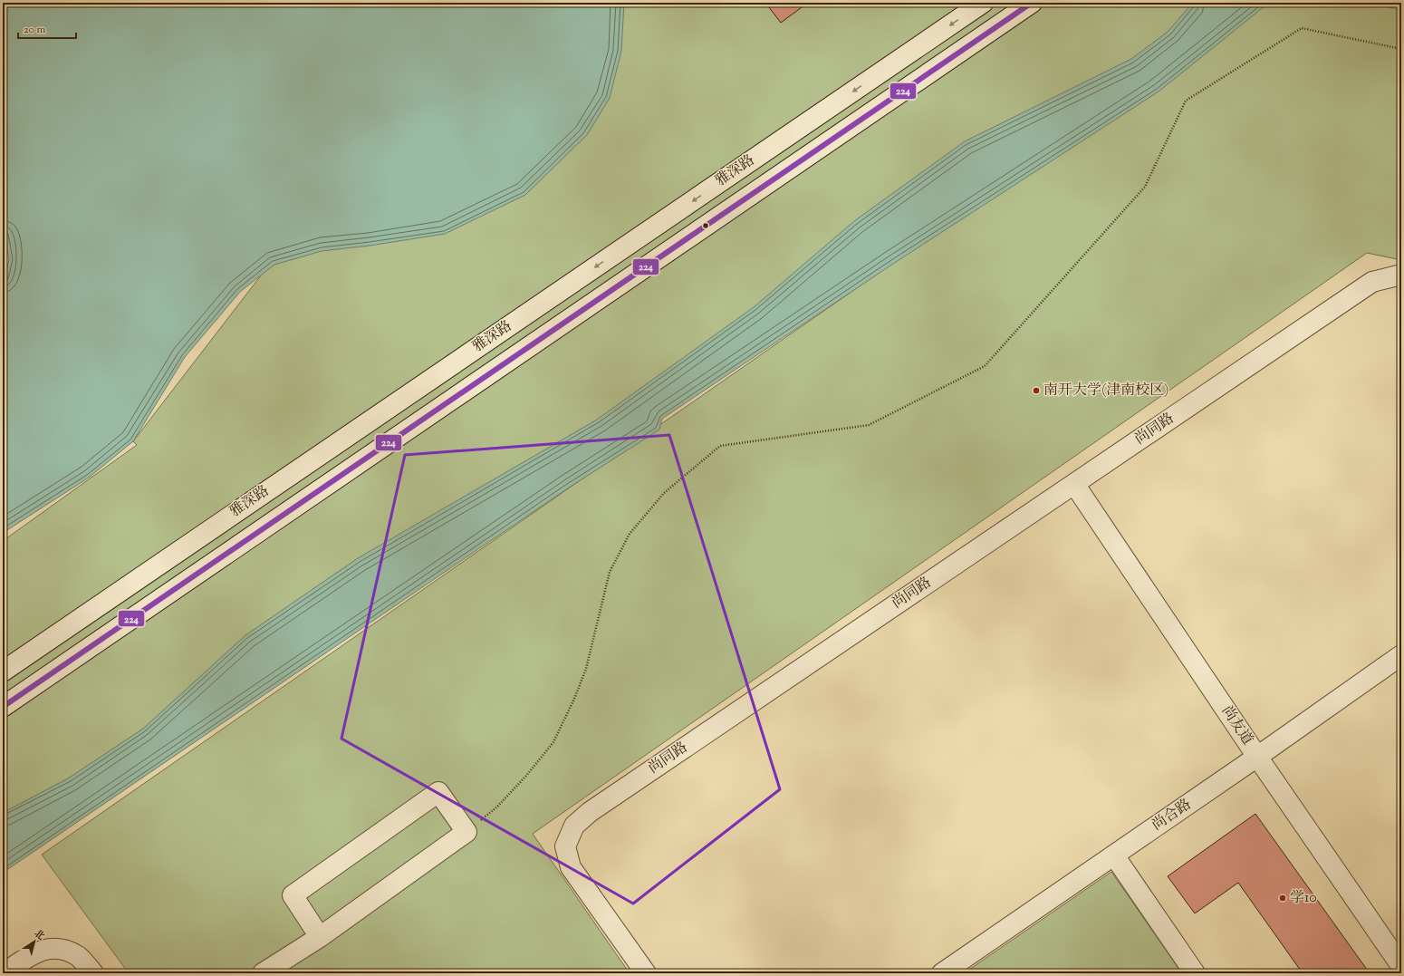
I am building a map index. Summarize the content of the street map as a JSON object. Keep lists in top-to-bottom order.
{
  "streets": {
    "street": [
      "雅深路",
      "尚同路",
      "尚友道",
      "尚合路"
    ]
  },
  "crossings": [
    ["尚同路", "尚友道"],
    ["尚友道", "尚合路"]
  ],
  "places": ["南开大学(津南校区)", "学10"],
  "lines": ["transit line 224"],
  "scale_bar": "20 m",
  "north": "top right"
}
